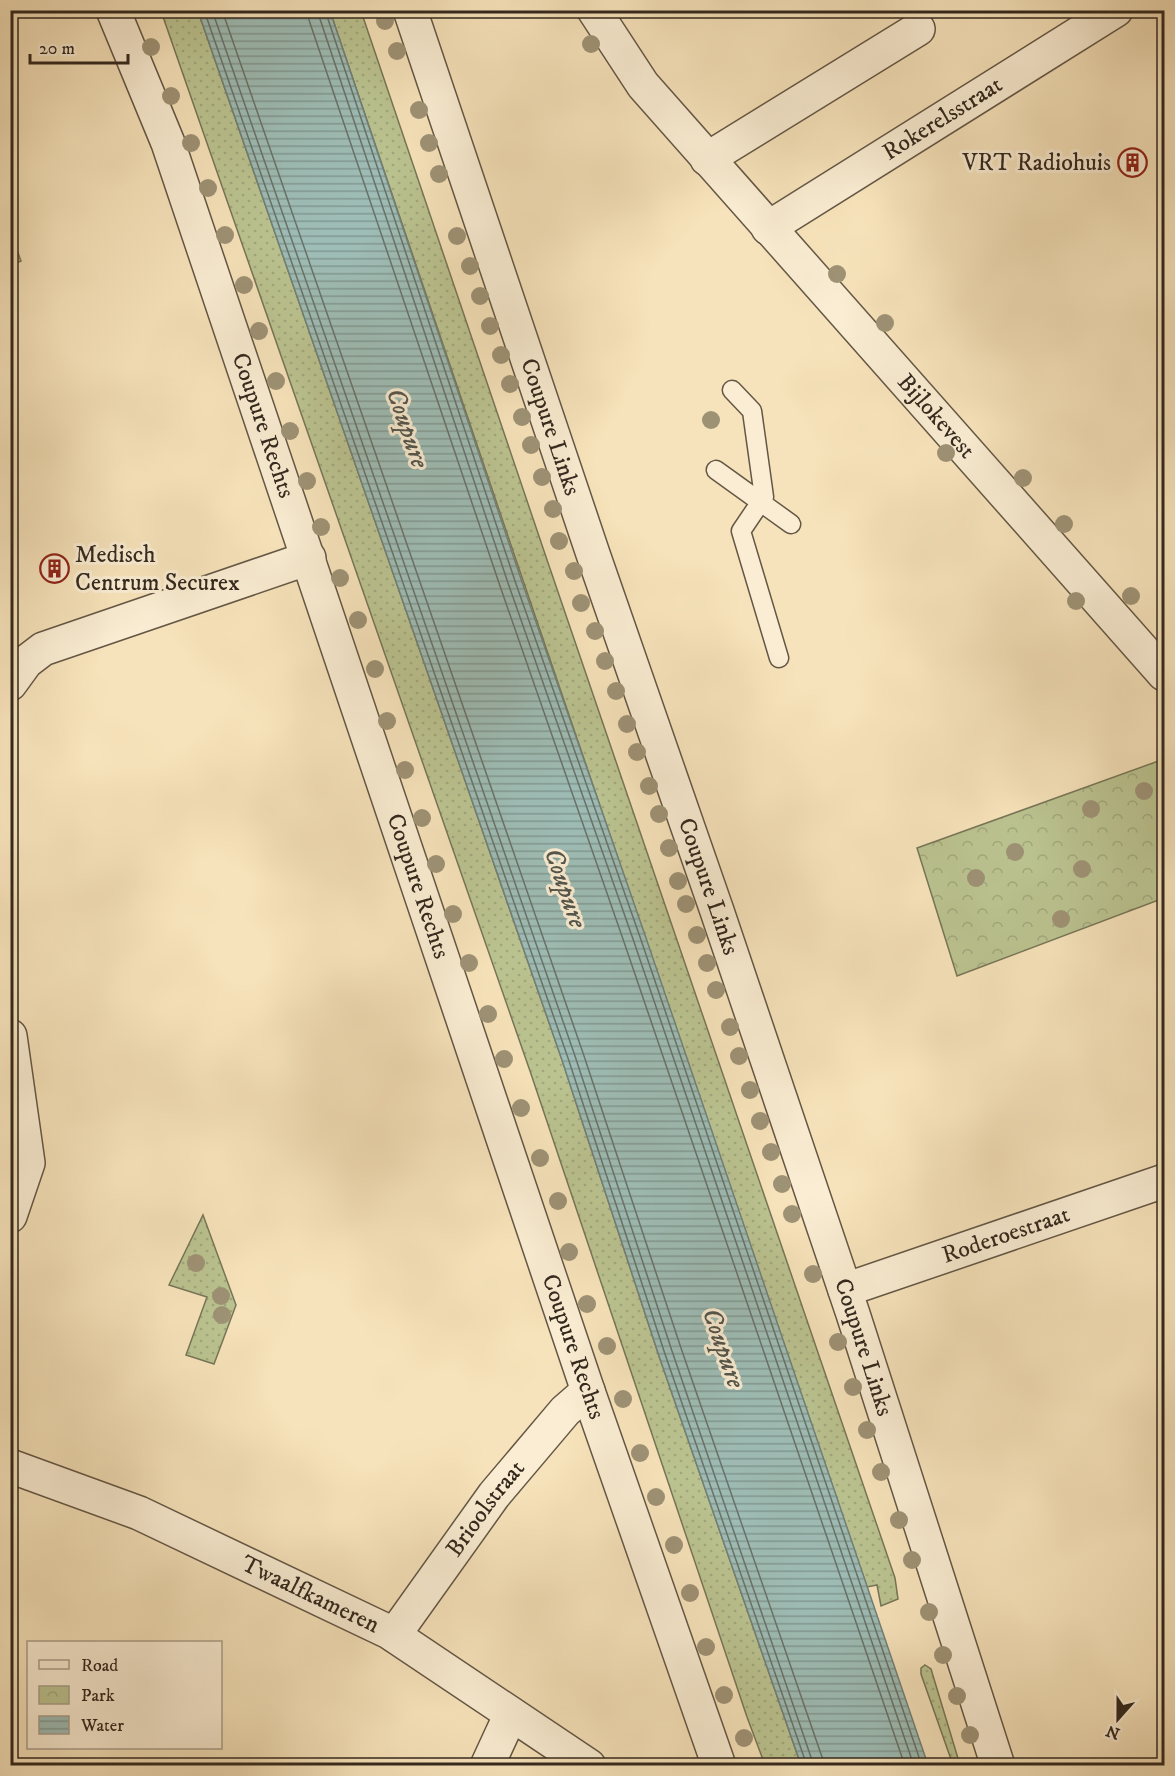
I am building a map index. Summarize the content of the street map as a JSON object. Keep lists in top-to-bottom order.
{
  "streets": {
    "street": [
      "Rokerelsstraat",
      "Bijlokevest",
      "Coupure Rechts",
      "Coupure Links",
      "Roderoestraat",
      "Brioolstraat",
      "Twaalfkameren"
    ]
  },
  "crossings": [
    ["Rokerelsstraat", "Bijlokevest"],
    ["Coupure Rechts", "Brioolstraat"],
    ["Coupure Links", "Roderoestraat"],
    ["Brioolstraat", "Twaalfkameren"]
  ],
  "water": ["Coupure"],
  "places": {
    "building": ["VRT Radiohuis", "Medisch Centrum Securex"]
  },
  "legend": ["Road", "Park", "Water"],
  "scale_bar": "20 m",
  "north": "bottom"
}
